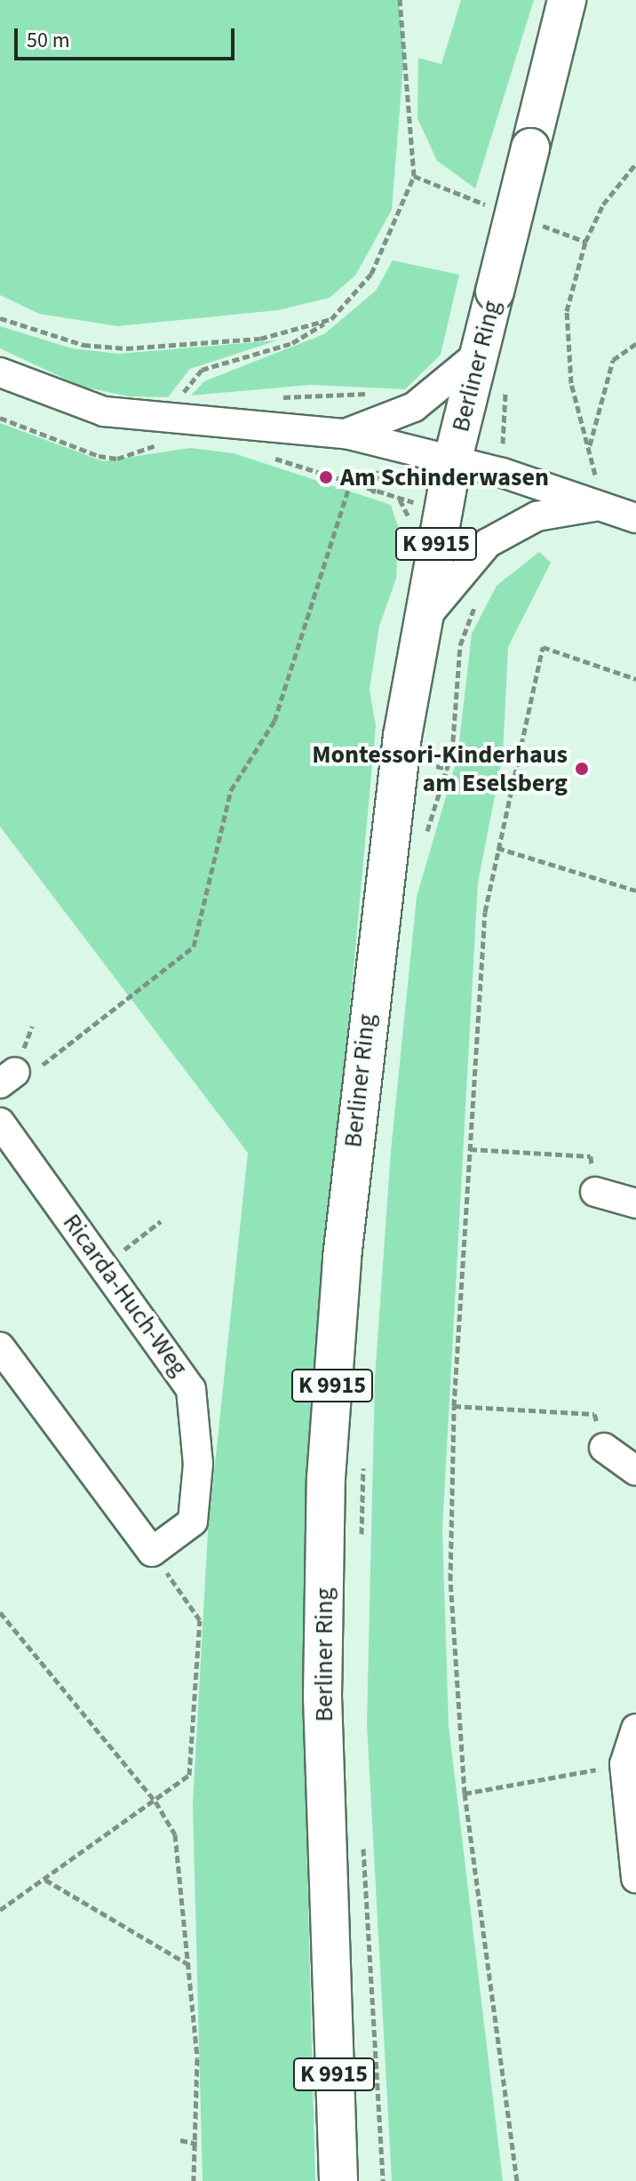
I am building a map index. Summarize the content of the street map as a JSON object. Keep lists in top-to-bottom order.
{
  "streets": {
    "main road": ["Berliner Ring", "K 9915"],
    "street": ["Ricarda-Huch-Weg"]
  },
  "places": ["Am Schinderwasen", "Montessori-Kinderhaus am Eselsberg"],
  "scale_bar": "50 m"
}
